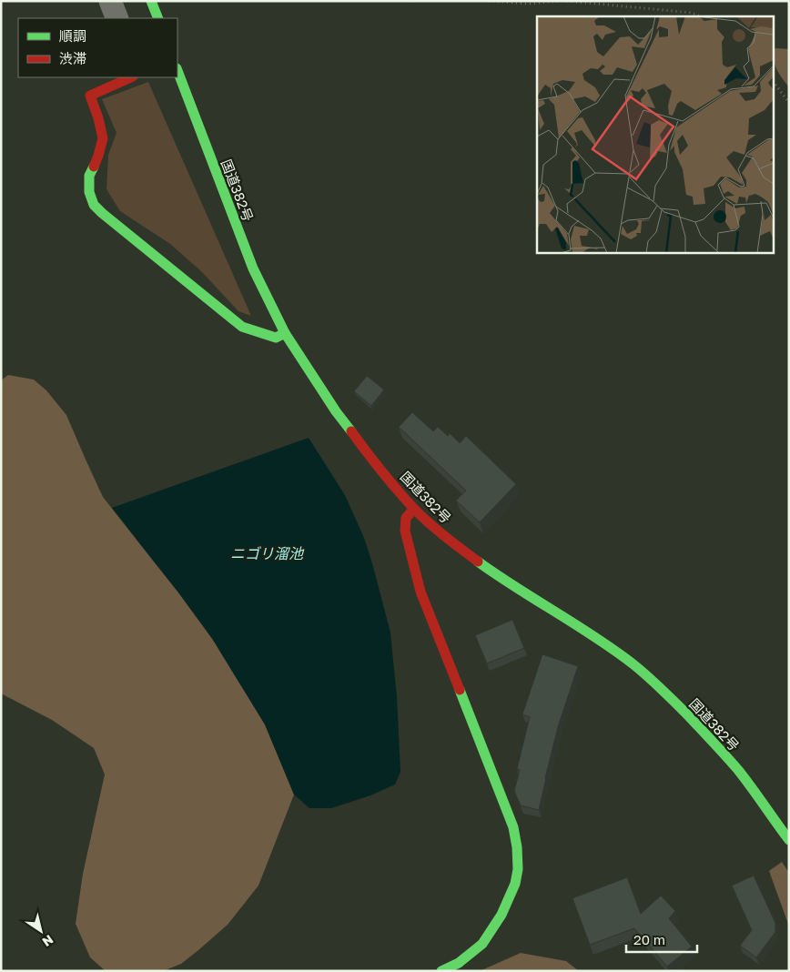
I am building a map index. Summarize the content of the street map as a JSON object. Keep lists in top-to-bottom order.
{
  "streets": {
    "main road": ["国道382号"]
  },
  "water": ["ニゴリ溜池"],
  "legend": ["順調", "渋滞"],
  "scale_bar": "20 m",
  "north": "bottom right"
}
